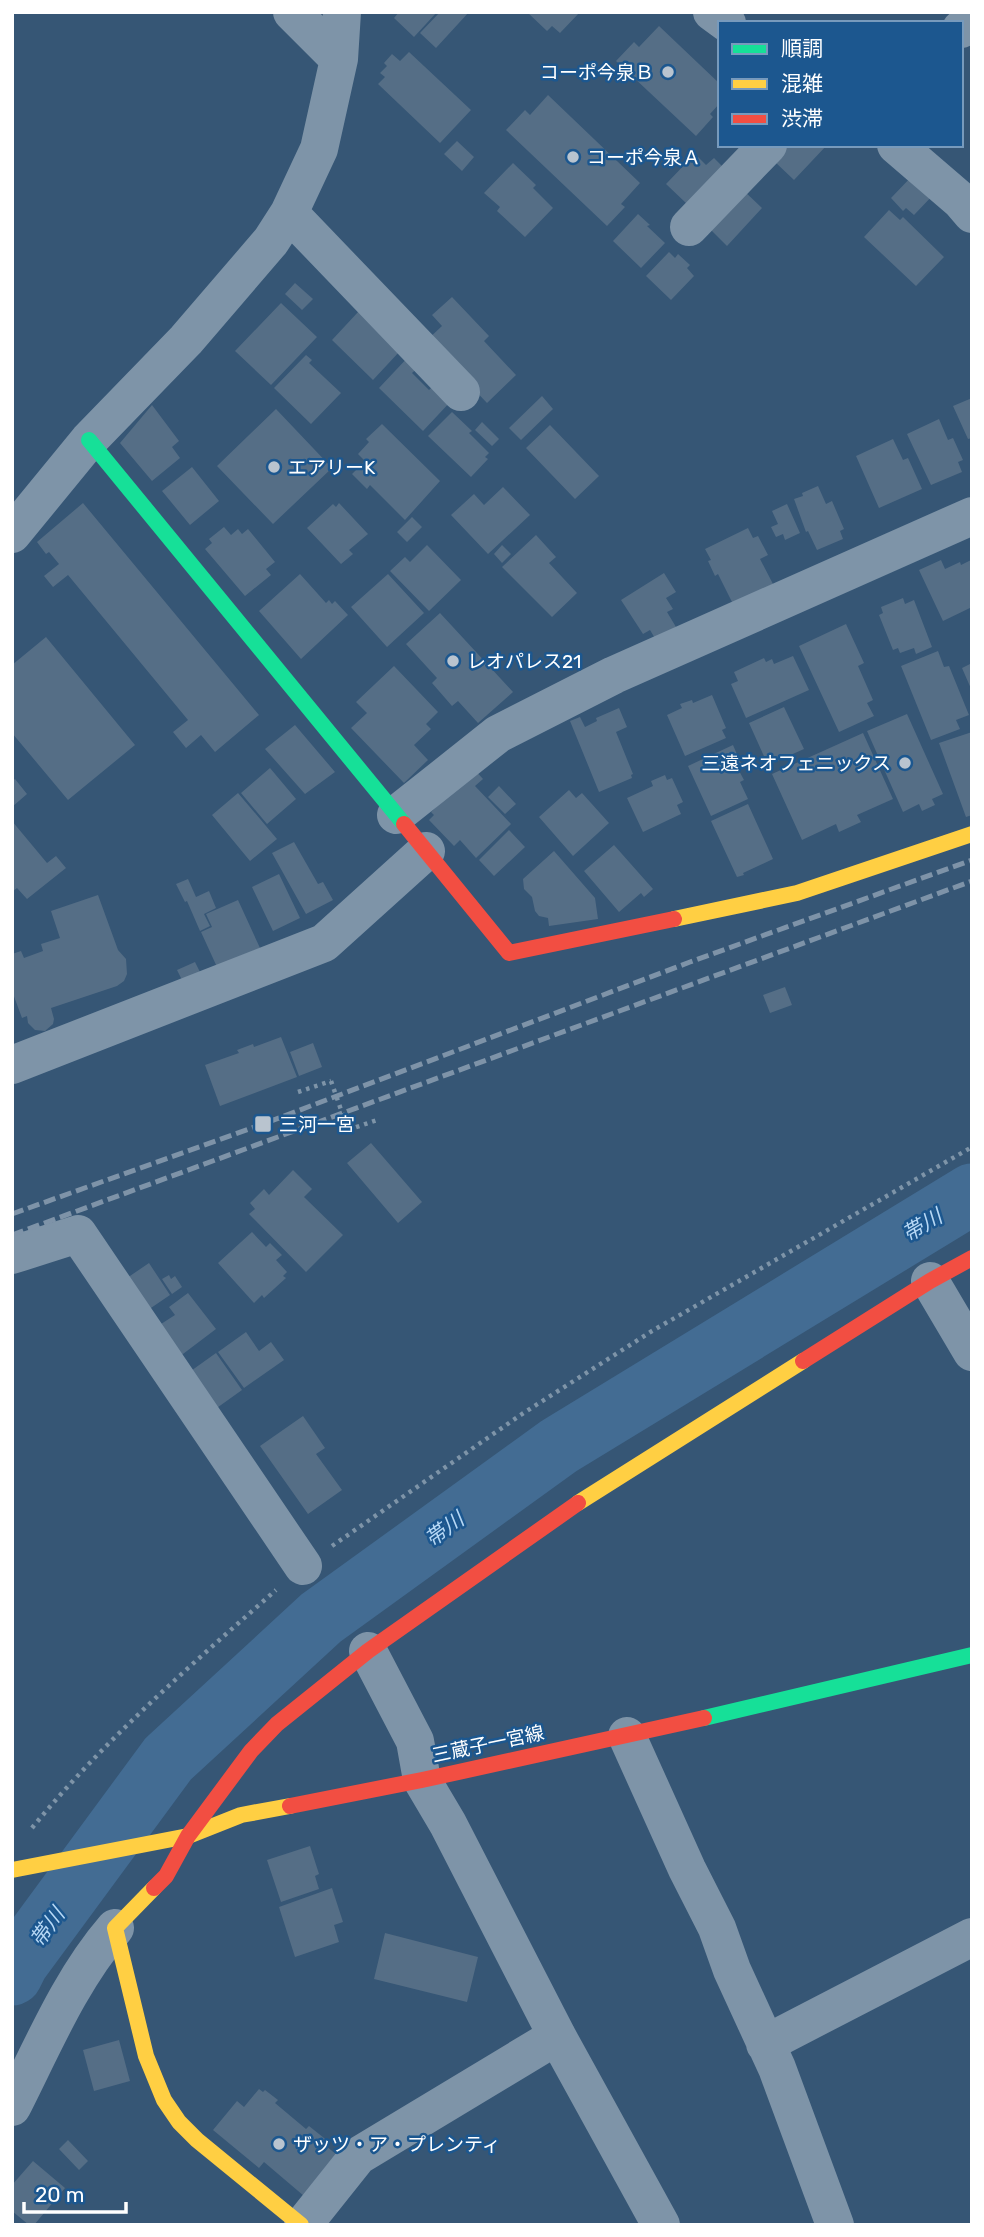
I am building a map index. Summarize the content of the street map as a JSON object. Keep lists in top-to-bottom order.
{
  "streets": {
    "street": ["三蔵子一宮線"]
  },
  "water": ["帯川"],
  "places": {
    "other": [
      "コーポ今泉Ｂ",
      "コーポ今泉Ａ",
      "エアリーK",
      "レオパレス21",
      "三遠ネオフェニックス",
      "ザッツ・ア・プレンティ"
    ],
    "transit": ["三河一宮"]
  },
  "legend": ["順調", "混雑", "渋滞"],
  "scale_bar": "20 m"
}
